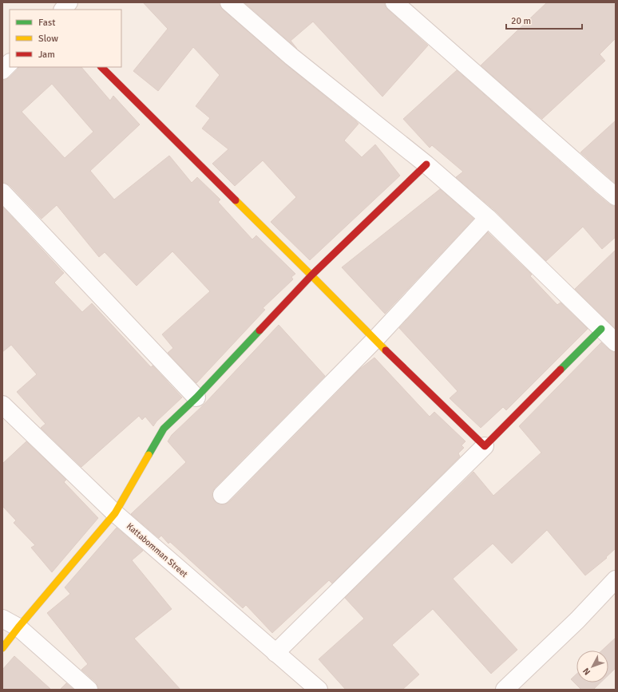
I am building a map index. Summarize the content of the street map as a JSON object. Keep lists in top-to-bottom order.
{
  "streets": {
    "street": ["Kattabomman Street"]
  },
  "legend": ["Fast", "Slow", "Jam"],
  "scale_bar": "20 m",
  "north": "bottom left"
}
